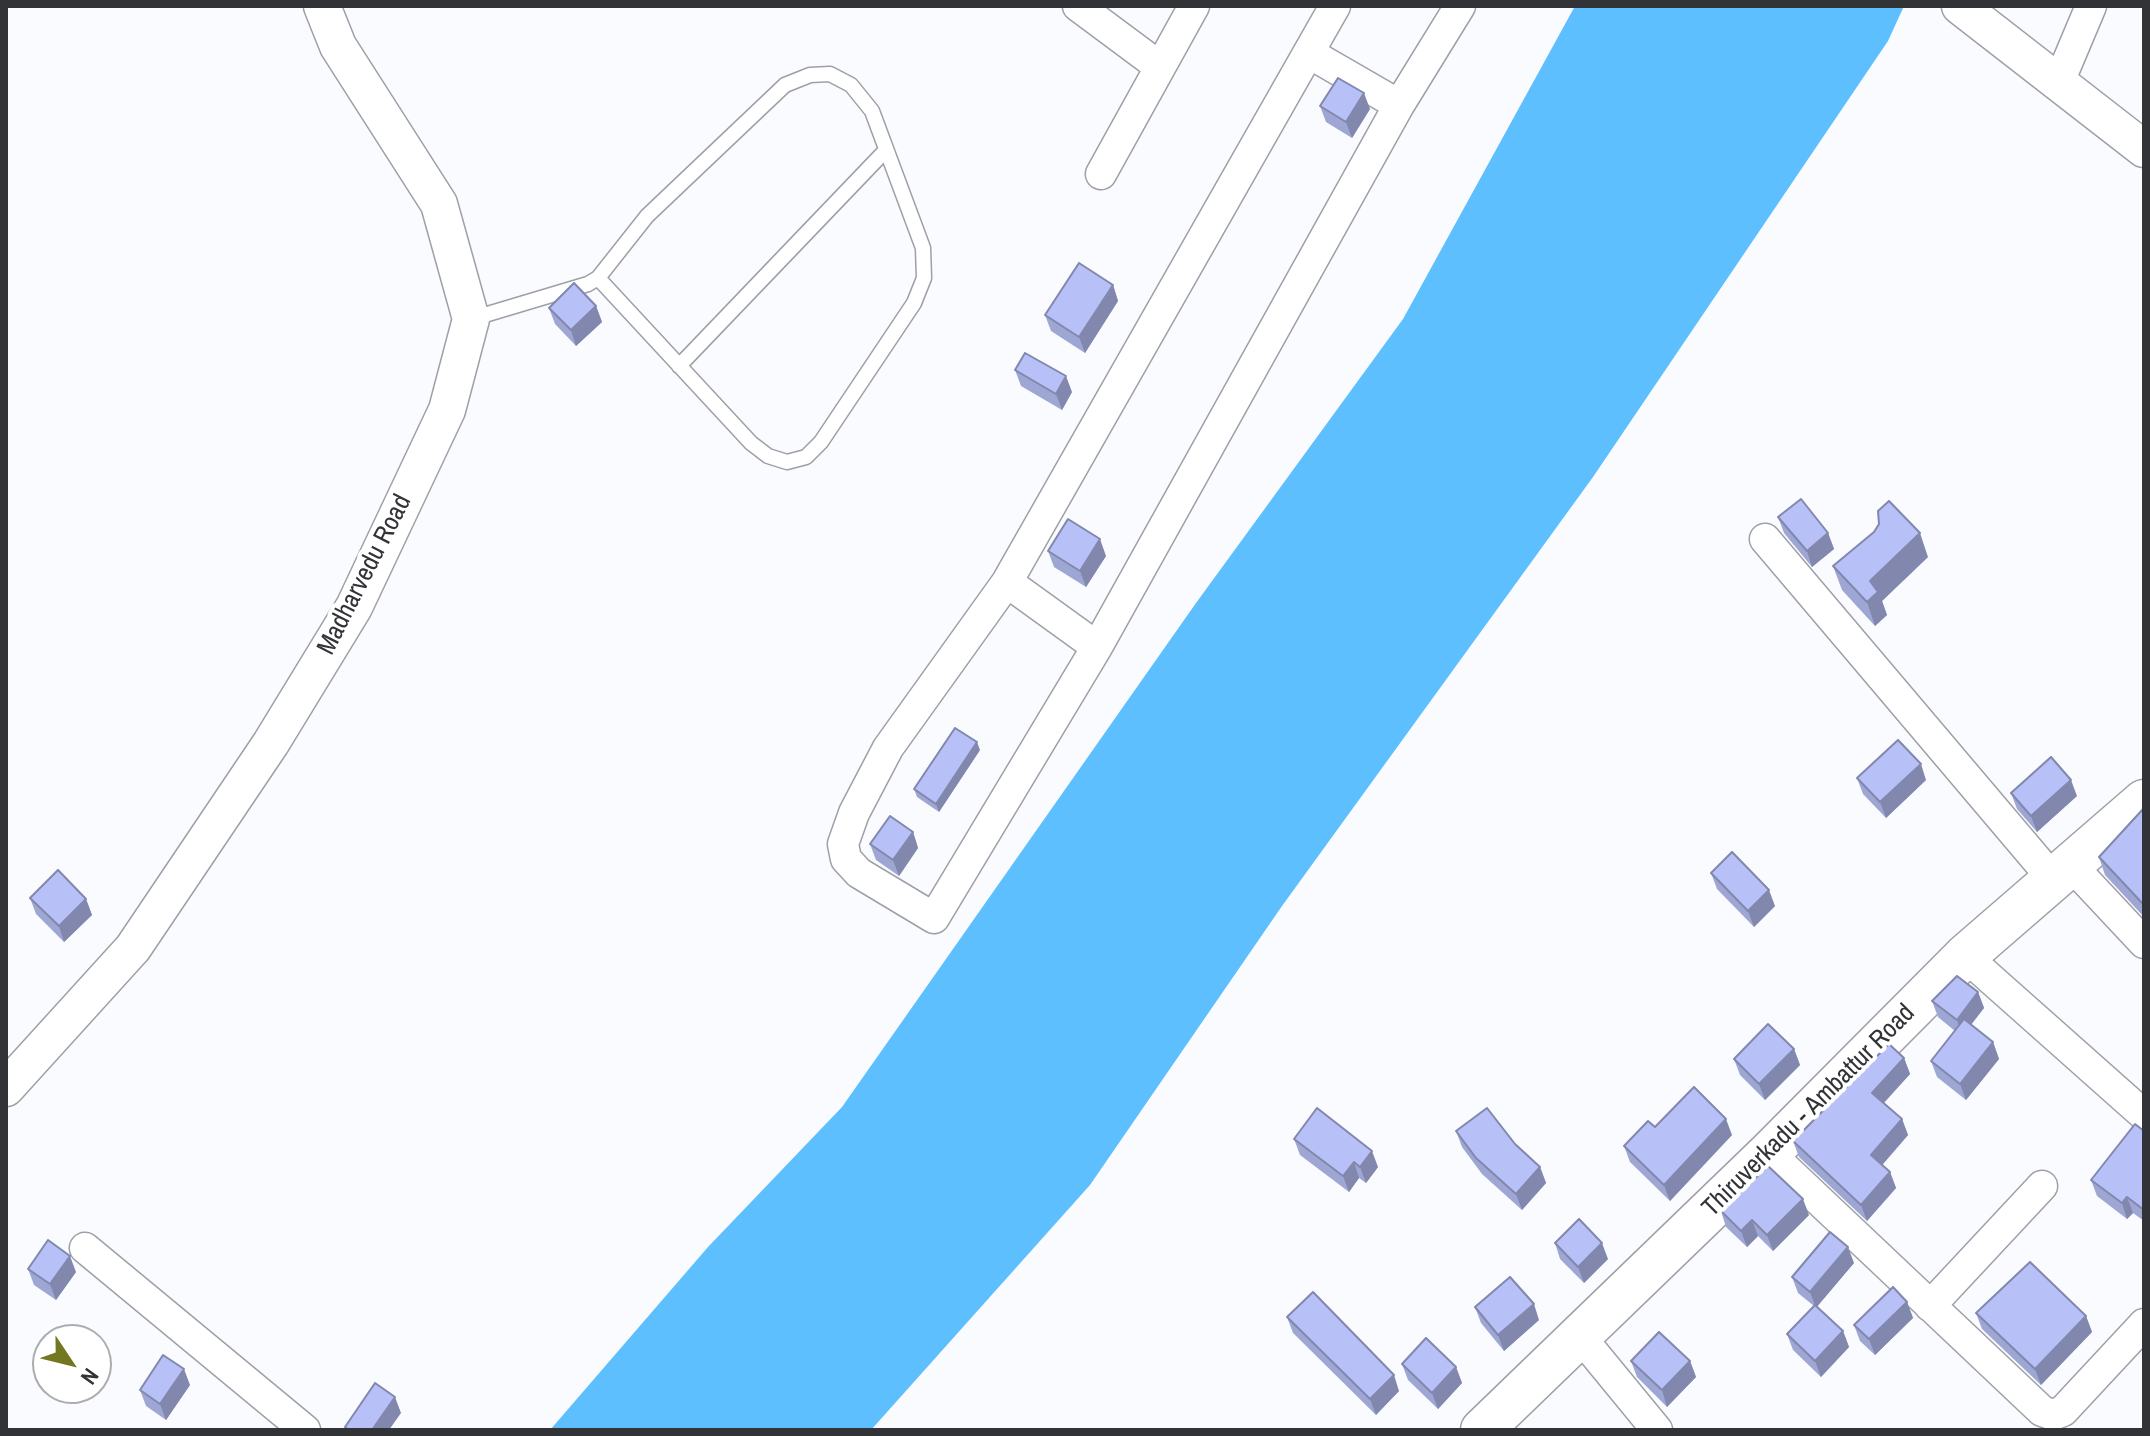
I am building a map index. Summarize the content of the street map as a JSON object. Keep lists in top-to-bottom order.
{
  "streets": {
    "main road": ["Thiruverkadu - Ambattur Road"],
    "street": ["Madharvedu Road"]
  },
  "north": "bottom right"
}
